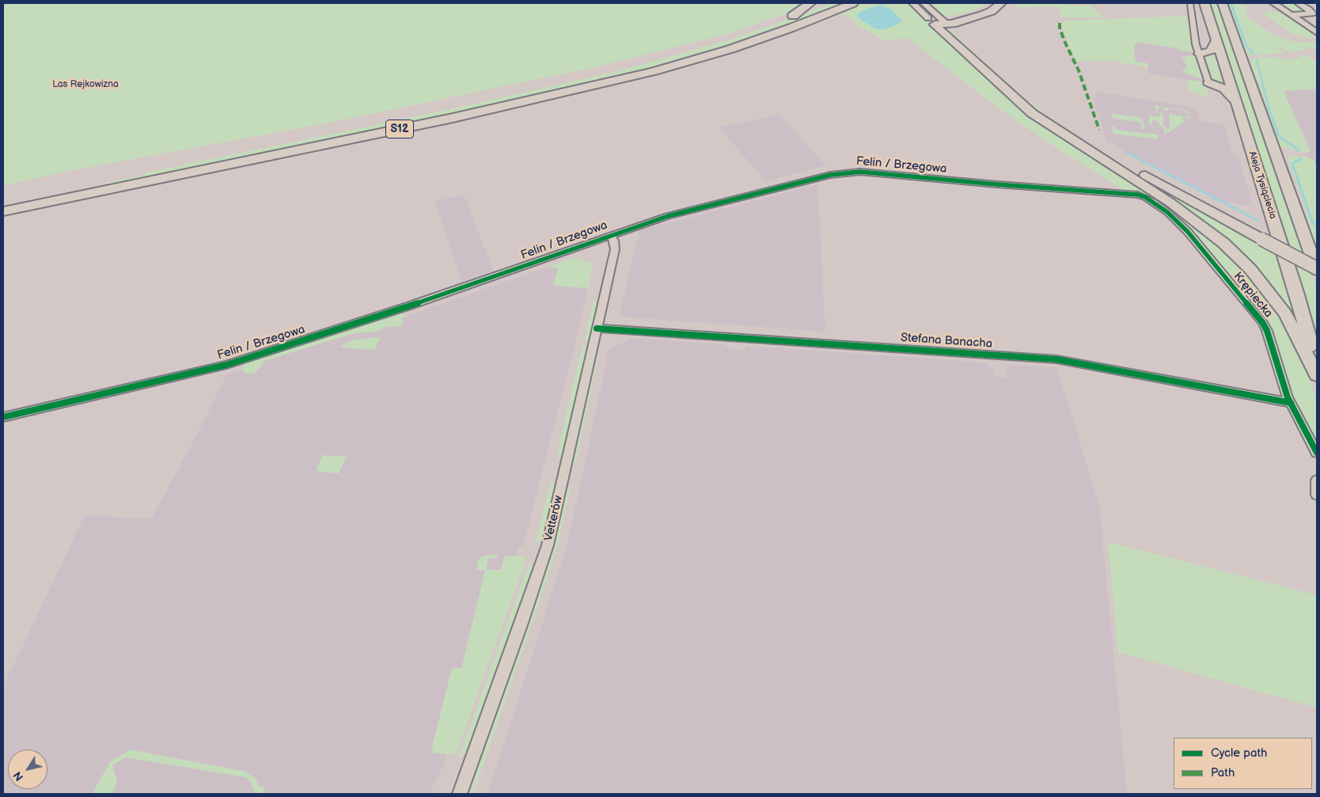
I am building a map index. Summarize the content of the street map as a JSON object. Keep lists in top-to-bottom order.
{
  "streets": {
    "highway": ["S12"],
    "main road": ["Aleja Tysiąclecia"],
    "street": [
      "Felin / Brzegowa",
      "Krępiecka",
      "Stefana Banacha",
      "Vetterów"
    ]
  },
  "crossings": [
    ["Felin / Brzegowa", "Krępiecka"],
    ["Felin / Brzegowa", "Vetterów"],
    ["Krępiecka", "Stefana Banacha"],
    ["Stefana Banacha", "Vetterów"]
  ],
  "parks": ["Las Rejkowizna"],
  "legend": ["Cycle path", "Path"],
  "north": "bottom left"
}
